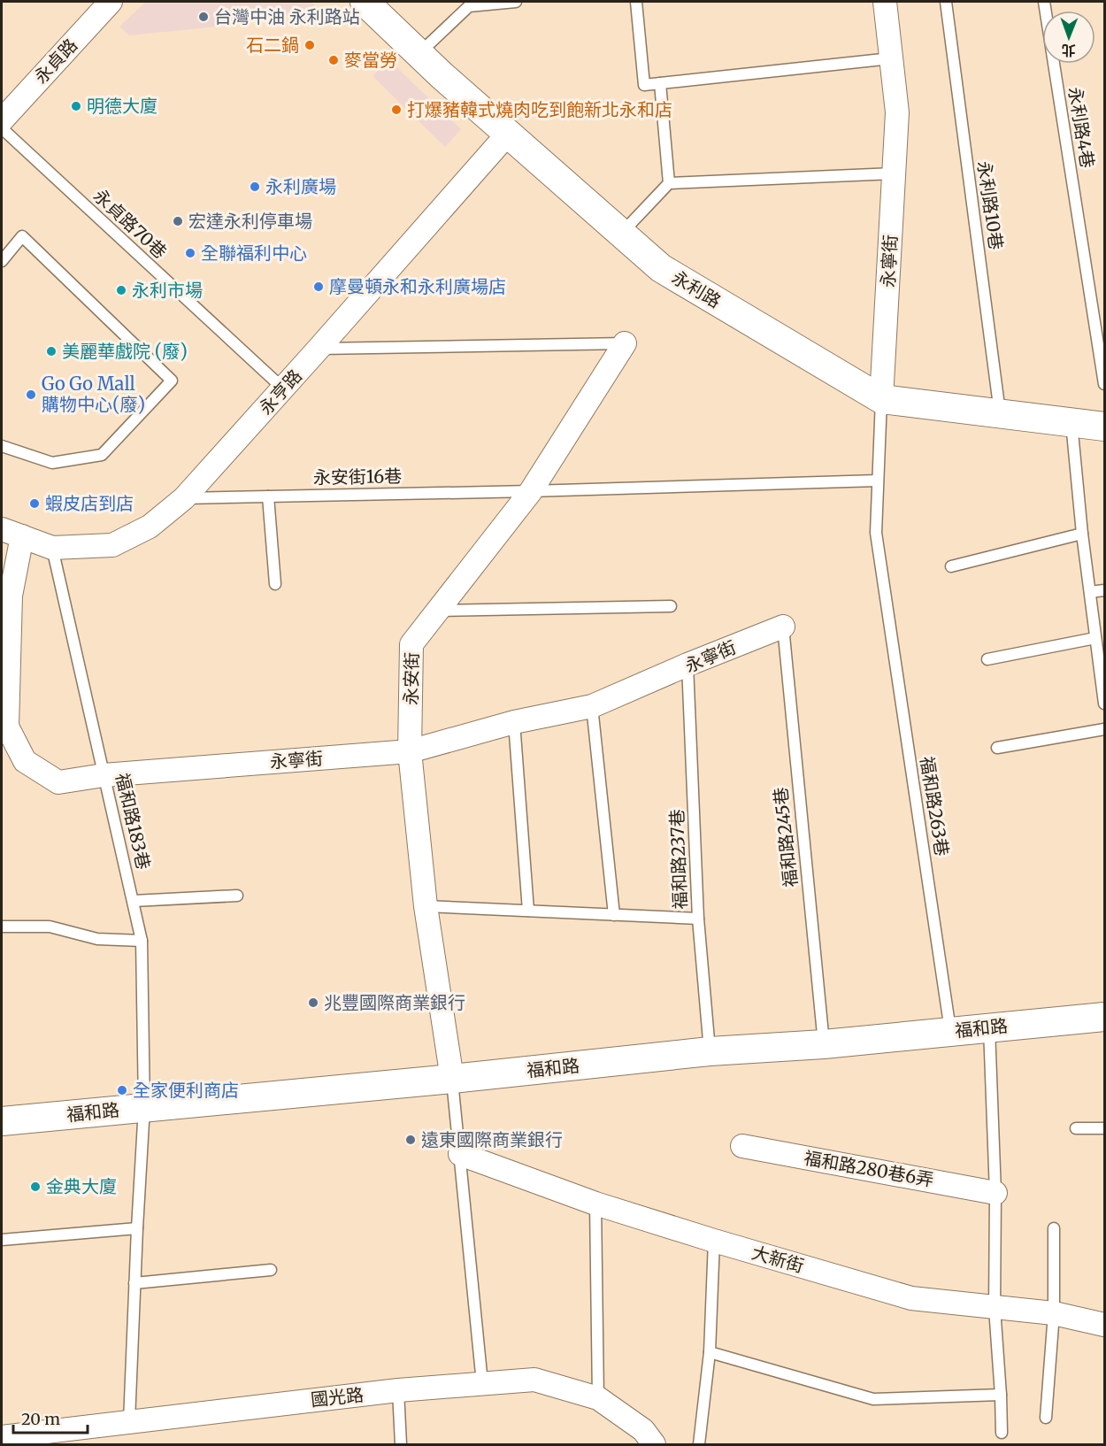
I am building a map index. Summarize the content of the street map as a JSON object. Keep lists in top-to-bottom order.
{
  "streets": {
    "street": [
      "永貞路",
      "永寧街",
      "永利路",
      "永亨路",
      "永安街",
      "福和路",
      "福和路280巷6弄",
      "大新街",
      "國光路"
    ],
    "lane": [
      "永利路4巷",
      "永利路10巷",
      "永貞路70巷",
      "永安街16巷",
      "福和路263巷",
      "福和路183巷",
      "福和路245巷",
      "福和路237巷"
    ]
  },
  "crossings": [
    ["永利路10巷", "永利路"],
    ["永貞路70巷", "永亨路"],
    ["永寧街", "永利路"],
    ["永寧街", "永亨路"],
    ["永寧街", "永安街16巷"],
    ["永寧街", "永安街"],
    ["永寧街", "福和路263巷"],
    ["永寧街", "福和路183巷"],
    ["永寧街", "福和路245巷"],
    ["永寧街", "福和路237巷"],
    ["永利路", "永亨路"],
    ["永亨路", "永安街16巷"],
    ["永亨路", "福和路183巷"],
    ["永安街16巷", "永安街"],
    ["永安街", "福和路"],
    ["福和路263巷", "福和路"],
    ["福和路183巷", "福和路"],
    ["福和路183巷", "國光路"],
    ["福和路245巷", "福和路"],
    ["福和路237巷", "福和路"]
  ],
  "places": [
    "台灣中油 永利路站",
    "石二鍋",
    "麥當勞",
    "明德大廈",
    "打爆豬韓式燒肉吃到飽新北永和店",
    "永利廣場",
    "宏達永利停車場",
    "全聯福利中心",
    "摩曼頓永和永利廣場店",
    "永利市場",
    "美麗華戲院 (廢)",
    "Go Go Mall 購物中心(廢)",
    "蝦皮店到店",
    "兆豐國際商業銀行",
    "全家便利商店",
    "遠東國際商業銀行",
    "金典大廈"
  ],
  "scale_bar": "20 m",
  "north": "bottom"
}
